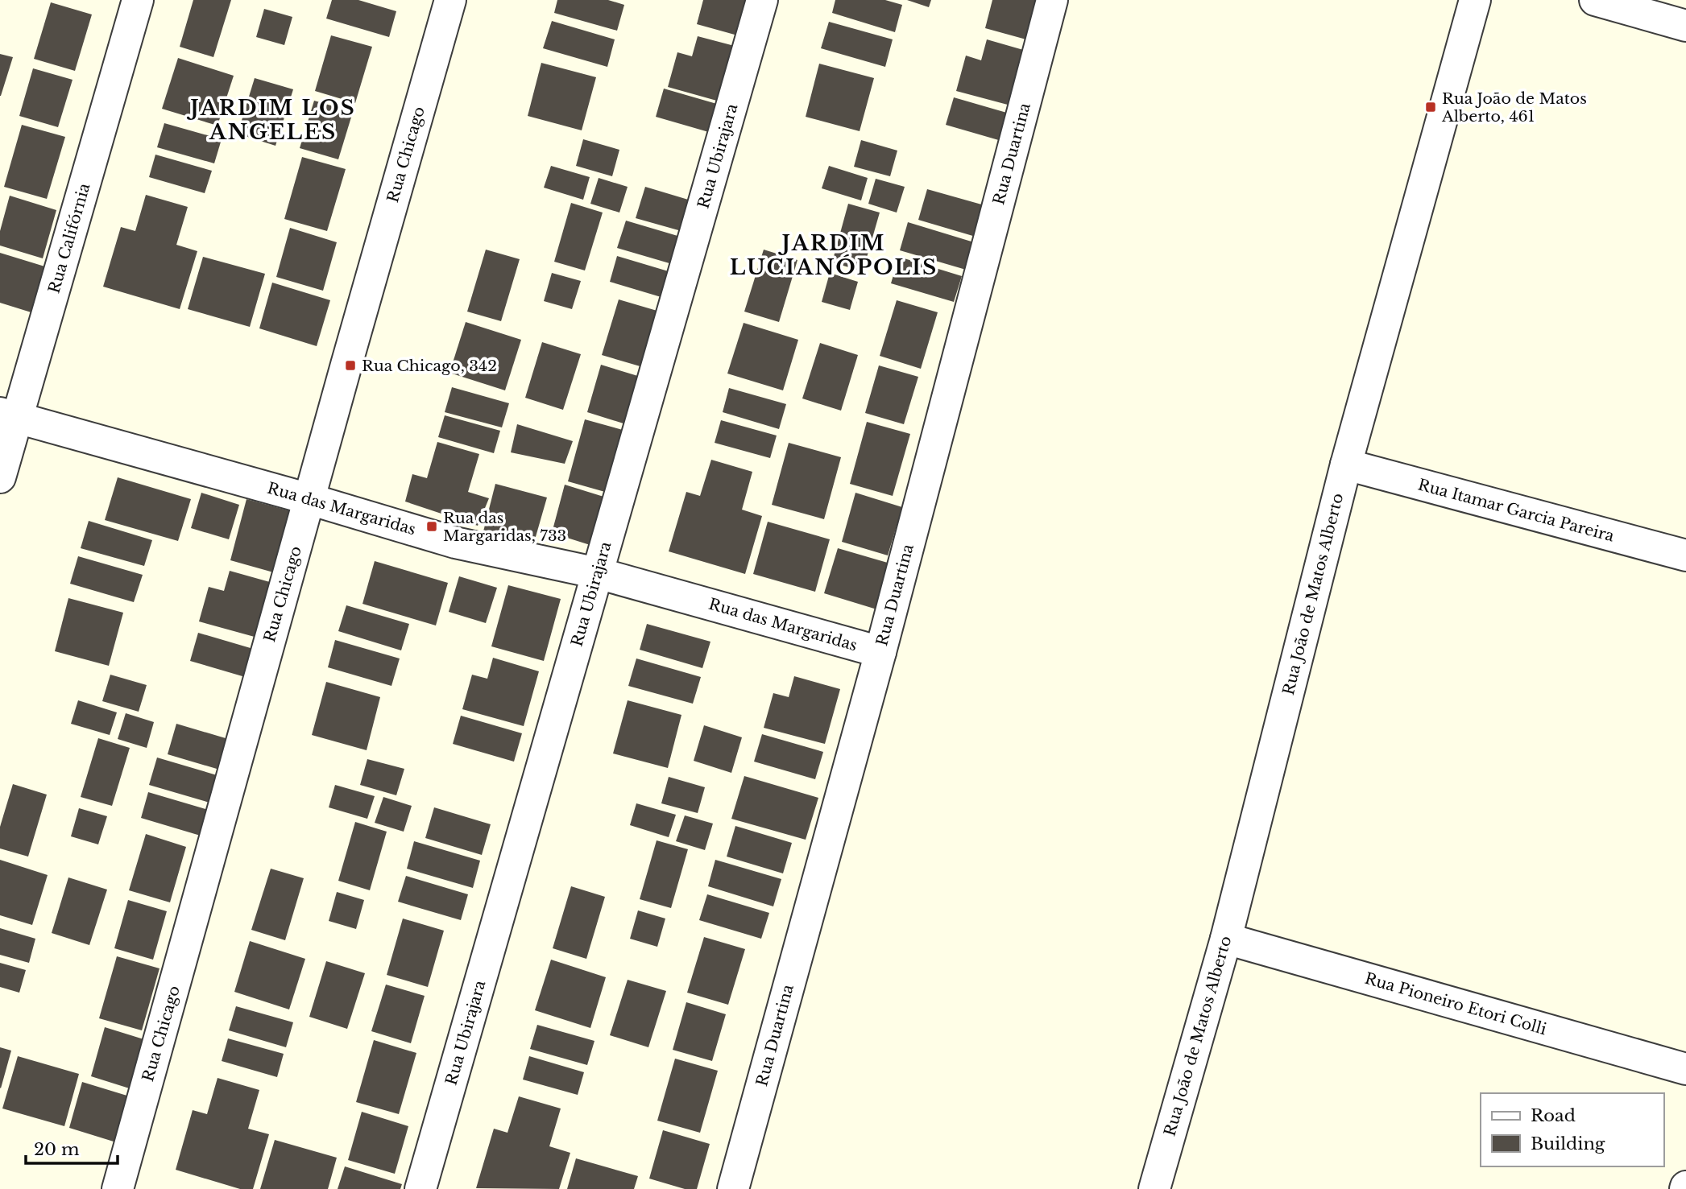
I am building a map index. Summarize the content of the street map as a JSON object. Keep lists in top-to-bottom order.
{
  "streets": {
    "street": [
      "Rua Duartina",
      "Rua Chicago",
      "Rua Ubirajara",
      "Rua Califórnia",
      "Rua das Margaridas",
      "Rua Itamar Garcia Pareira",
      "Rua João de Matos Alberto",
      "Rua Pioneiro Etori Colli"
    ]
  },
  "crossings": [
    ["Rua Duartina", "Rua das Margaridas"],
    ["Rua Chicago", "Rua das Margaridas"],
    ["Rua Ubirajara", "Rua das Margaridas"],
    ["Rua Califórnia", "Rua das Margaridas"],
    ["Rua Itamar Garcia Pareira", "Rua João de Matos Alberto"],
    ["Rua João de Matos Alberto", "Rua Pioneiro Etori Colli"]
  ],
  "districts": ["JARDIM LOS ANGELES", "JARDIM LUCIANÓPOLIS"],
  "places": {
    "transit": ["Rua João de Matos Alberto, 461", "Rua Chicago, 342", "Rua das Margaridas, 733"]
  },
  "legend": ["Road", "Building"],
  "scale_bar": "20 m"
}
